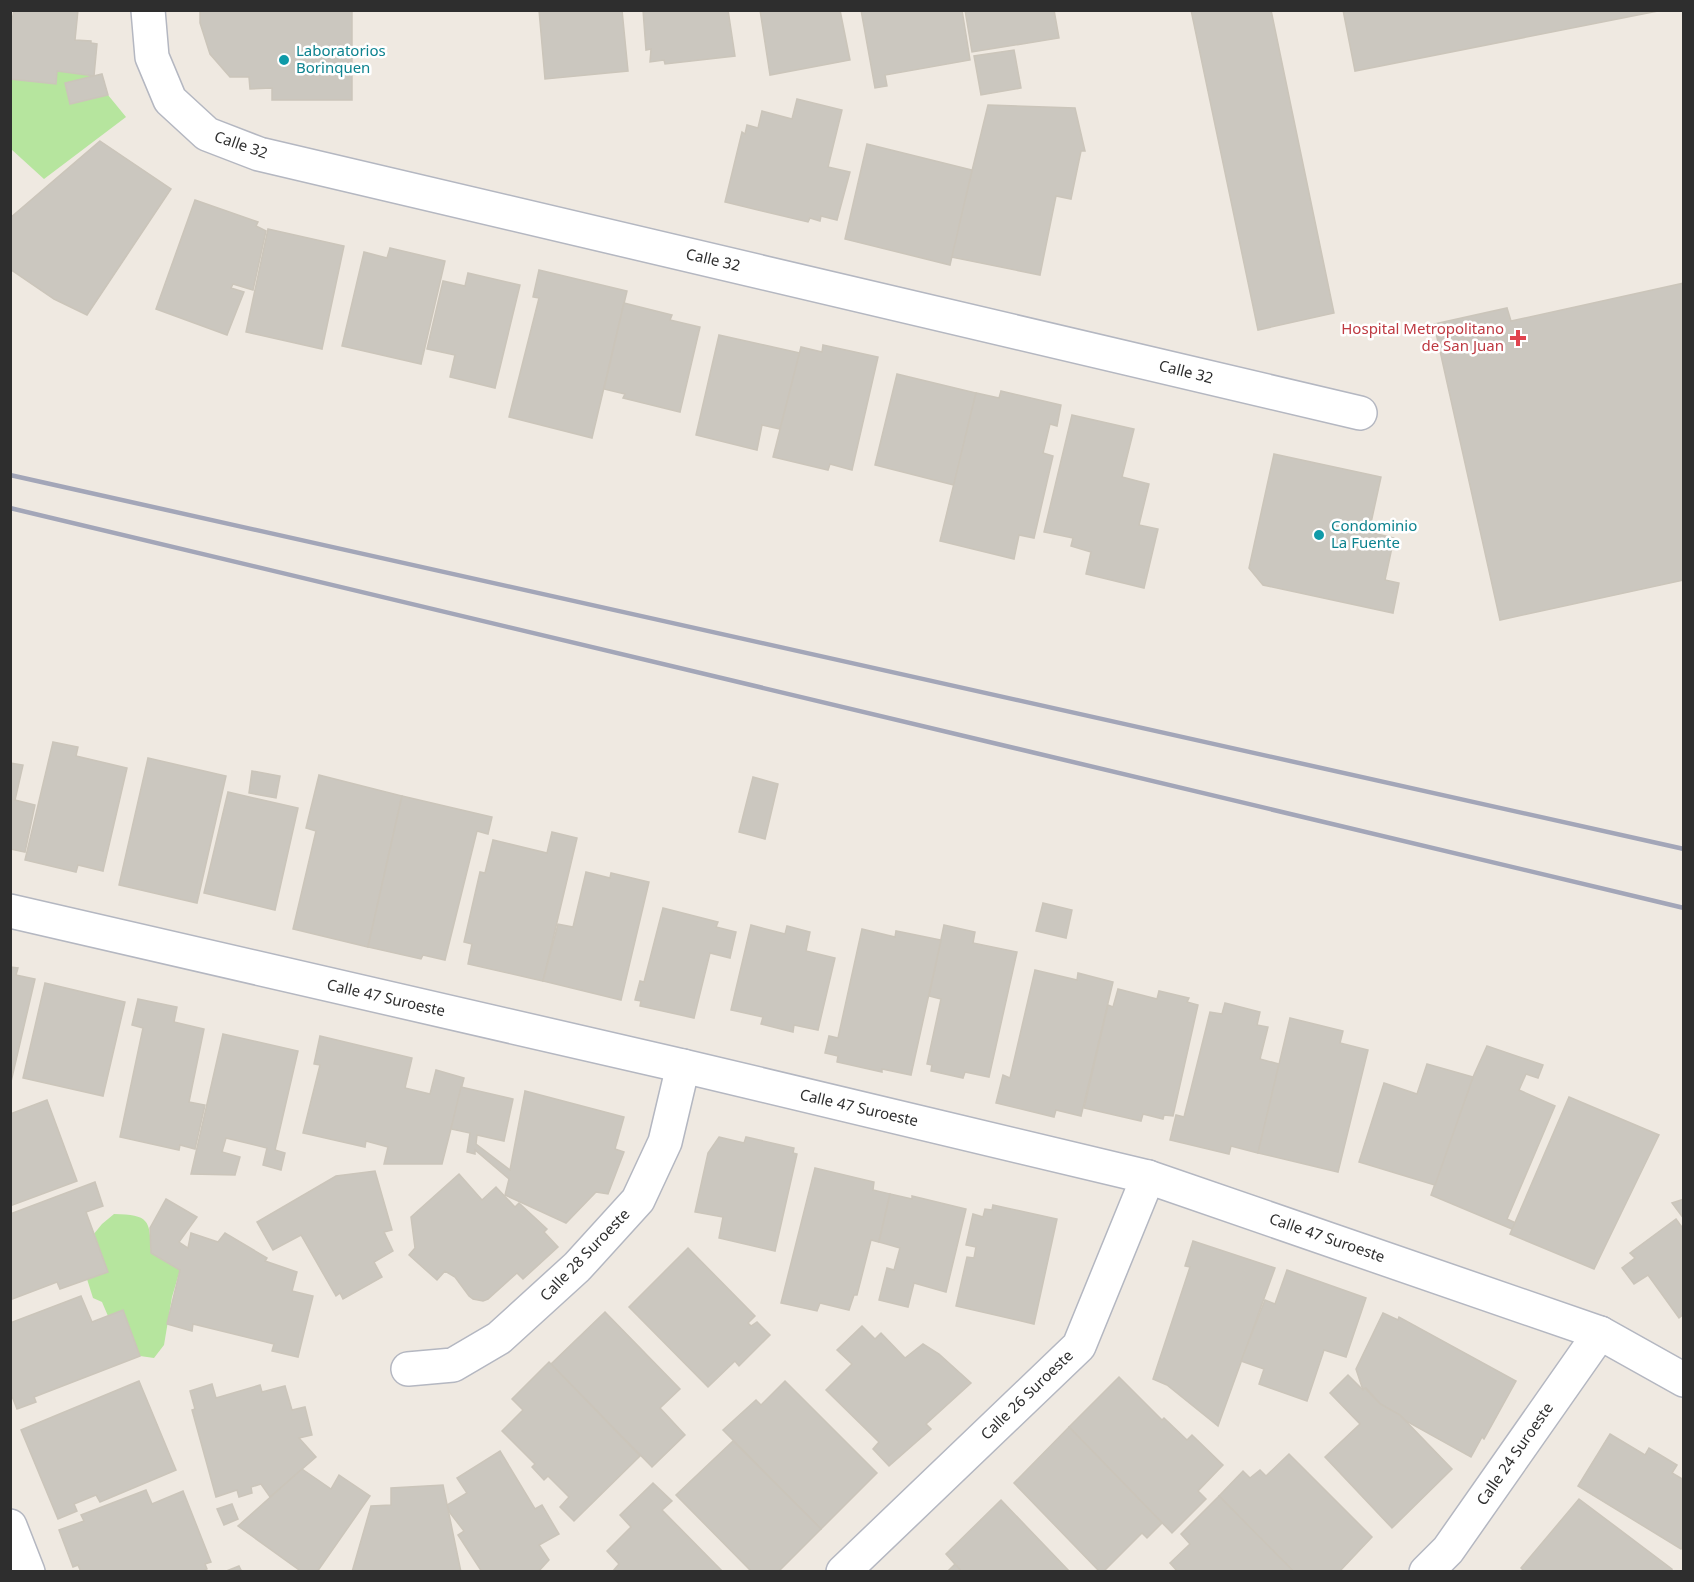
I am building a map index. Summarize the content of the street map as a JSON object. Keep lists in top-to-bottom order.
{
  "streets": {
    "street": [
      "Calle 32",
      "Calle 47 Suroeste",
      "Calle 28 Suroeste",
      "Calle 26 Suroeste",
      "Calle 24 Suroeste"
    ]
  },
  "crossings": [
    ["Calle 47 Suroeste", "Calle 28 Suroeste"],
    ["Calle 47 Suroeste", "Calle 26 Suroeste"],
    ["Calle 47 Suroeste", "Calle 24 Suroeste"]
  ],
  "places": {
    "other": ["Laboratorios Borinquen", "Condominio La Fuente"],
    "health": ["Hospital Metropolitano de San Juan"]
  }
}
